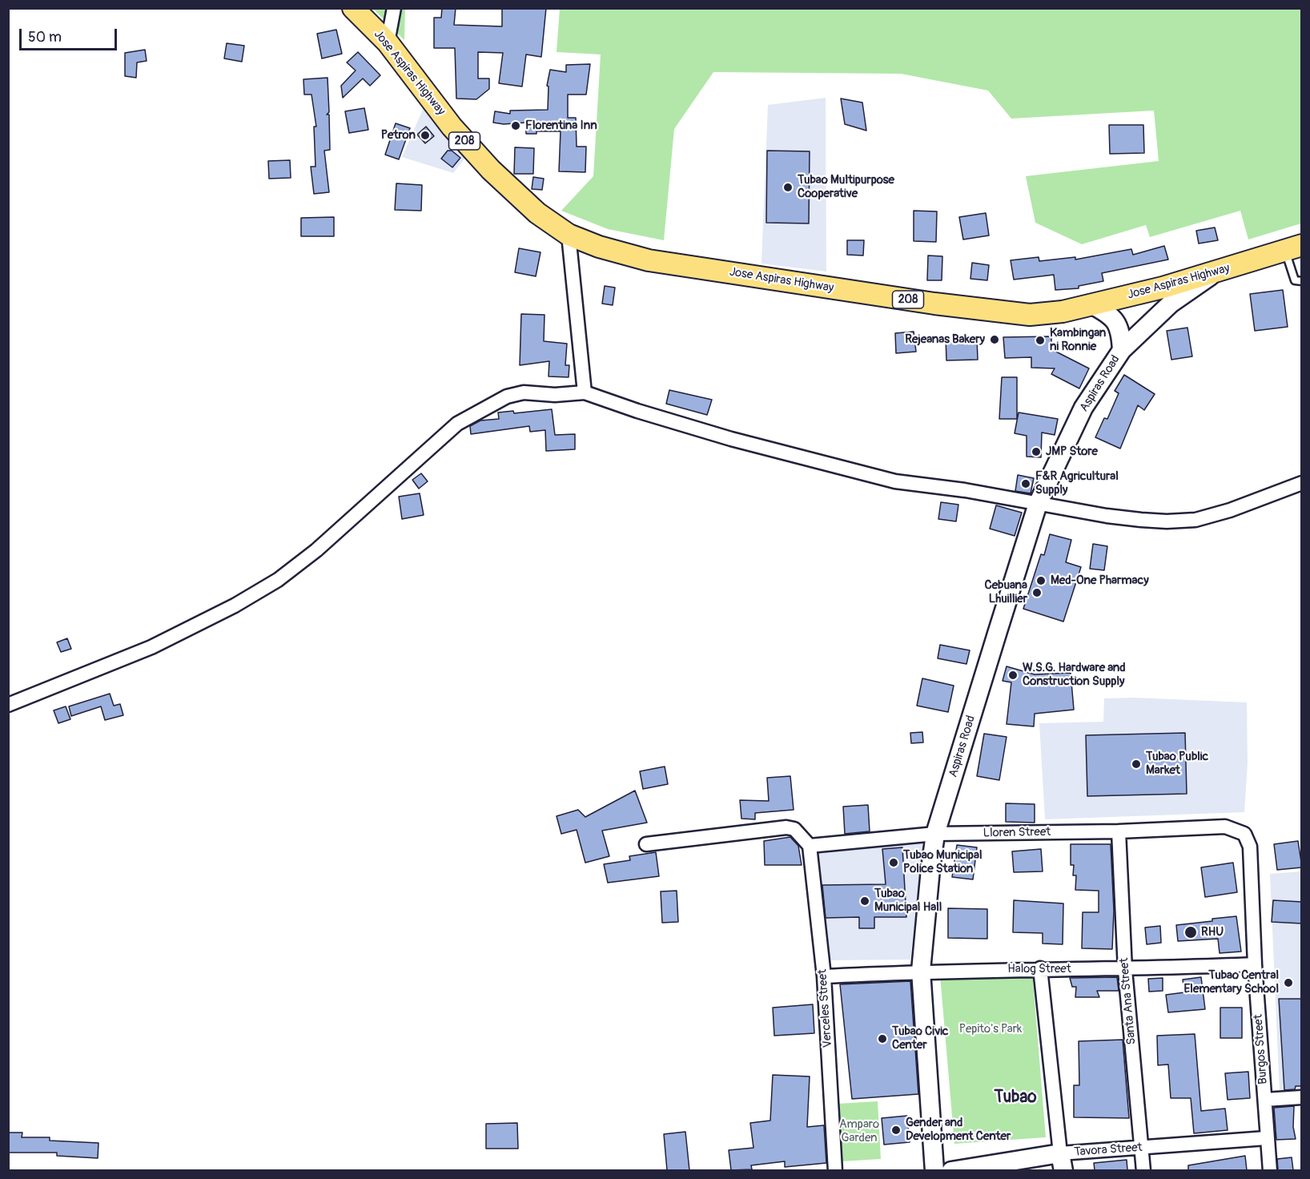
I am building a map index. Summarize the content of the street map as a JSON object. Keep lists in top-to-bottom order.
{
  "streets": {
    "main road": [
      "Jose Aspiras Highway",
      "208",
      "Aspiras Road",
      "Tavora Street"
    ],
    "street": [
      "Lloren Street",
      "Halog Street",
      "Santa Ana Street",
      "Verceles Street",
      "Burgos Street"
    ]
  },
  "crossings": [
    ["Jose Aspiras Highway", "Aspiras Road"],
    ["Aspiras Road", "Lloren Street"],
    ["Aspiras Road", "Halog Street"],
    ["Lloren Street", "Santa Ana Street"],
    ["Lloren Street", "Verceles Street"],
    ["Lloren Street", "Burgos Street"],
    ["Halog Street", "Santa Ana Street"],
    ["Halog Street", "Verceles Street"],
    ["Halog Street", "Burgos Street"],
    ["Santa Ana Street", "Tavora Street"],
    ["Burgos Street", "Tavora Street"]
  ],
  "districts": ["Tubao"],
  "parks": ["Pepito's Park", "Amparo Garden"],
  "places": [
    "Florentina Inn",
    "Petron",
    "Tubao Multipurpose Cooperative",
    "Rejeanas Bakery",
    "Kambingan ni Ronnie",
    "JMP Store",
    "F&R Agricultural Supply",
    "Med-One Pharmacy",
    "Cebuana Lhuillier",
    "W.S.G. Hardware and Construction Supply",
    "Tubao Public Market",
    "Tubao Municipal Police Station",
    "Tubao Municipal Hall",
    "RHU",
    "Tubao Central Elementary School",
    "Tubao Civic Center",
    "Gender and Development Center"
  ],
  "scale_bar": "50 m"
}
